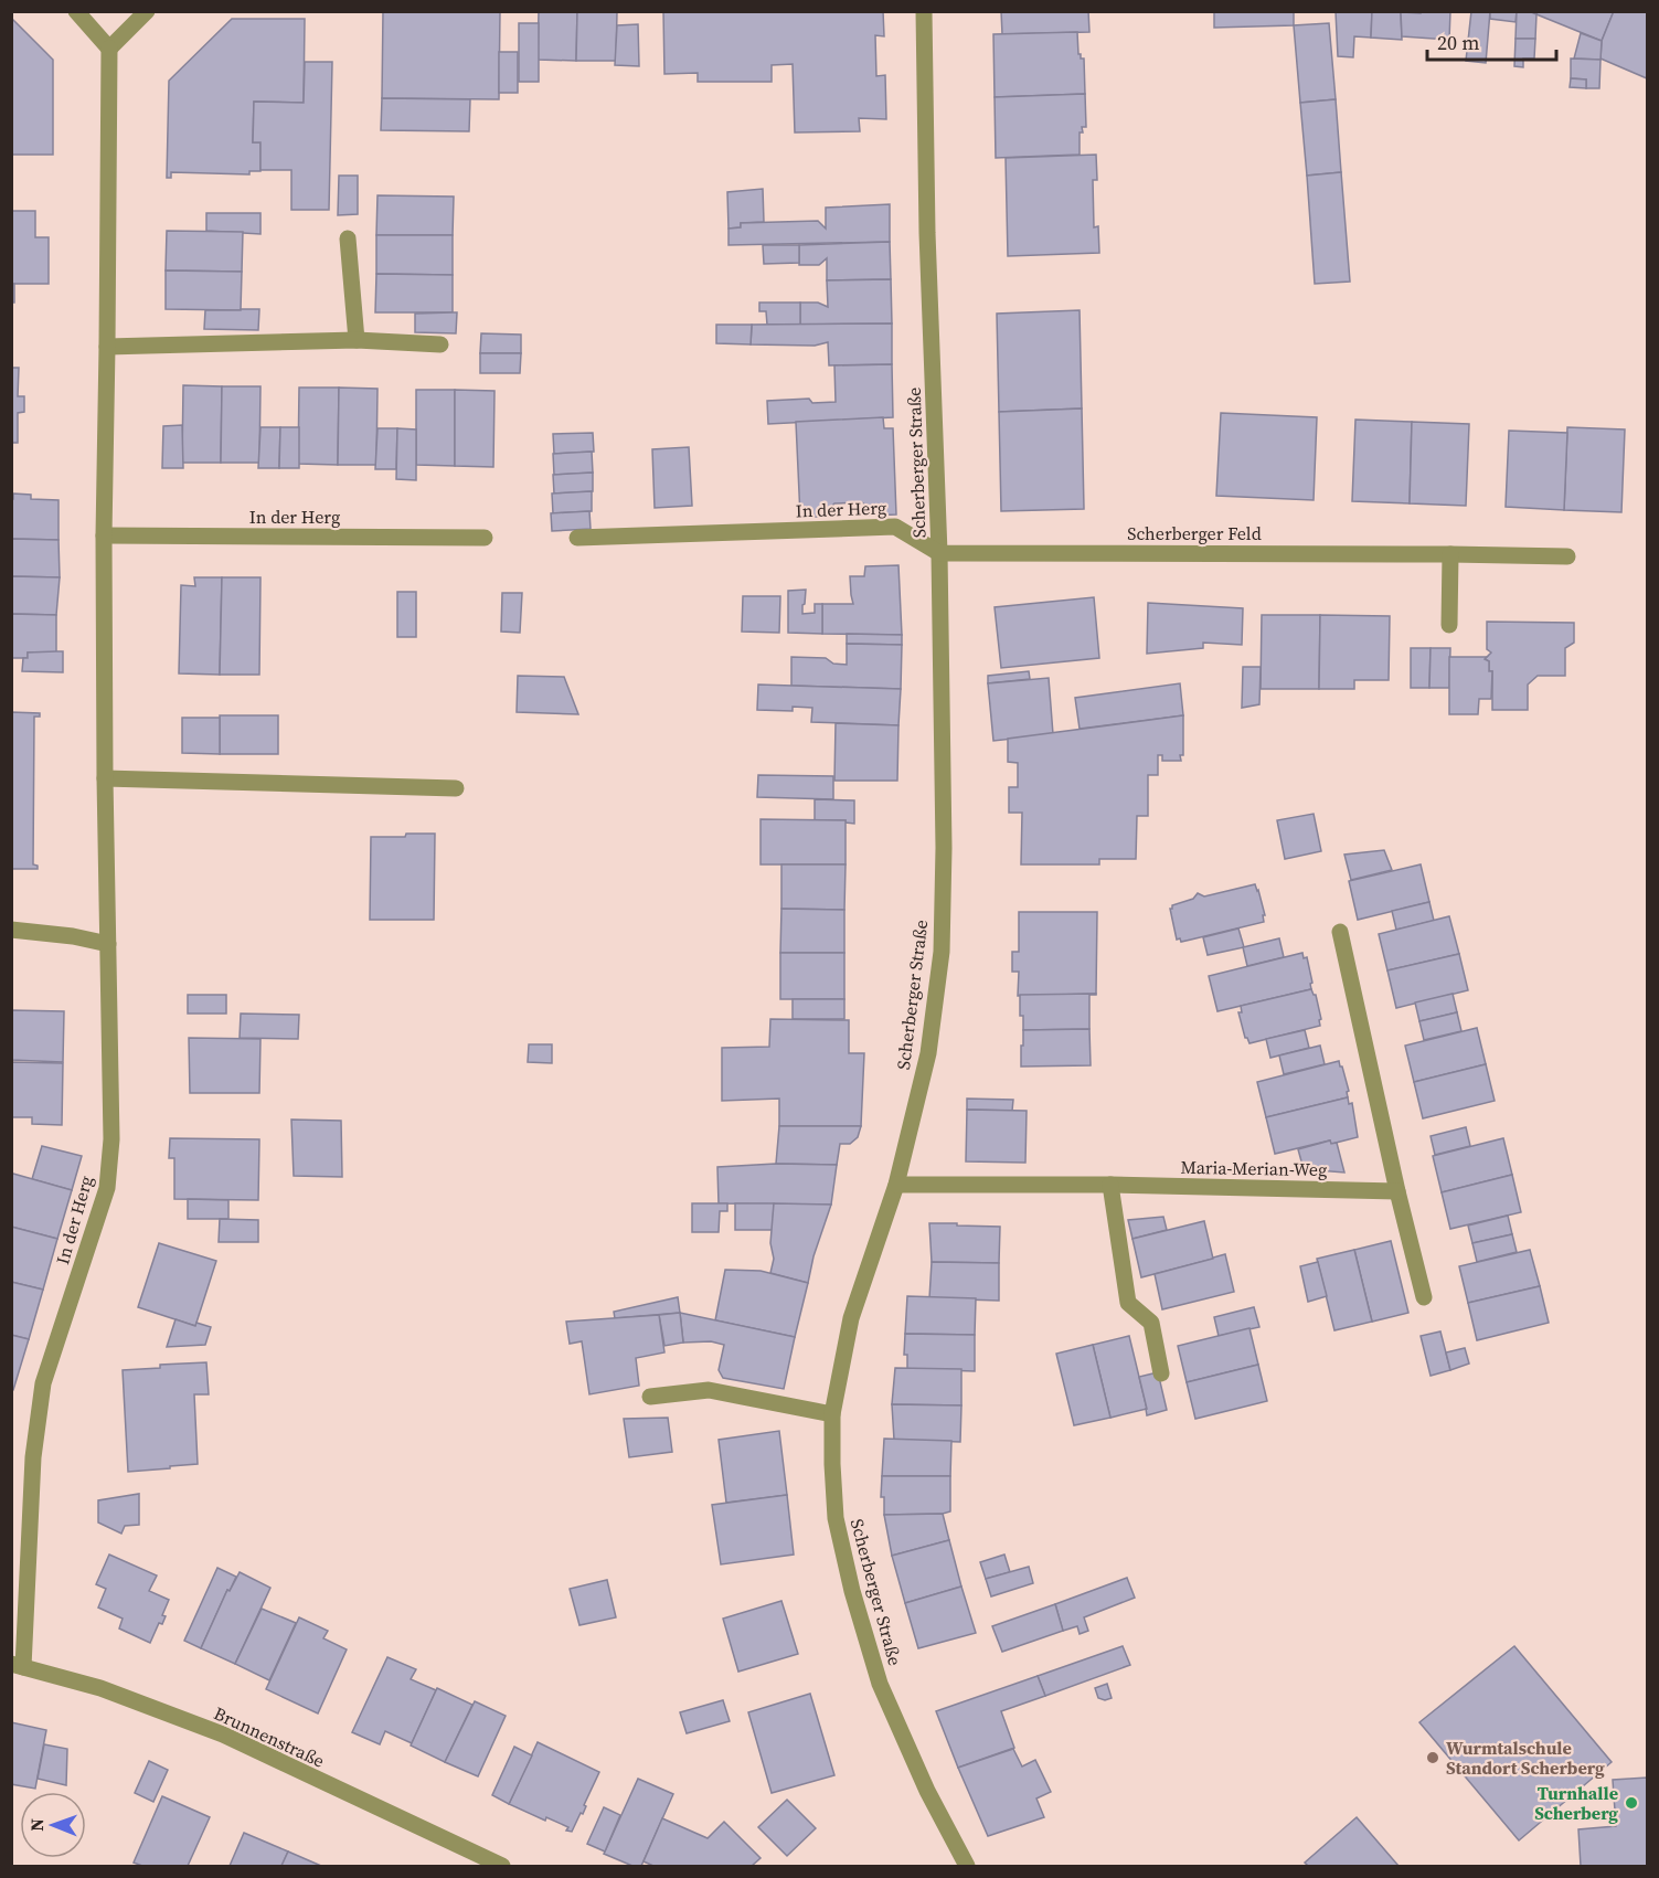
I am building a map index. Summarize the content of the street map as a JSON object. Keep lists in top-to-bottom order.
{
  "streets": {
    "street": [
      "Scherberger Straße",
      "In der Herg",
      "Scherberger Feld",
      "Maria-Merian-Weg",
      "Brunnenstraße"
    ]
  },
  "crossings": [
    ["Scherberger Straße", "In der Herg"],
    ["Scherberger Straße", "Scherberger Feld"],
    ["Scherberger Straße", "Maria-Merian-Weg"],
    ["In der Herg", "Scherberger Feld"],
    ["In der Herg", "Brunnenstraße"]
  ],
  "places": ["Wurmtalschule Standort Scherberg", "Turnhalle Scherberg"],
  "scale_bar": "20 m",
  "north": "left"
}
